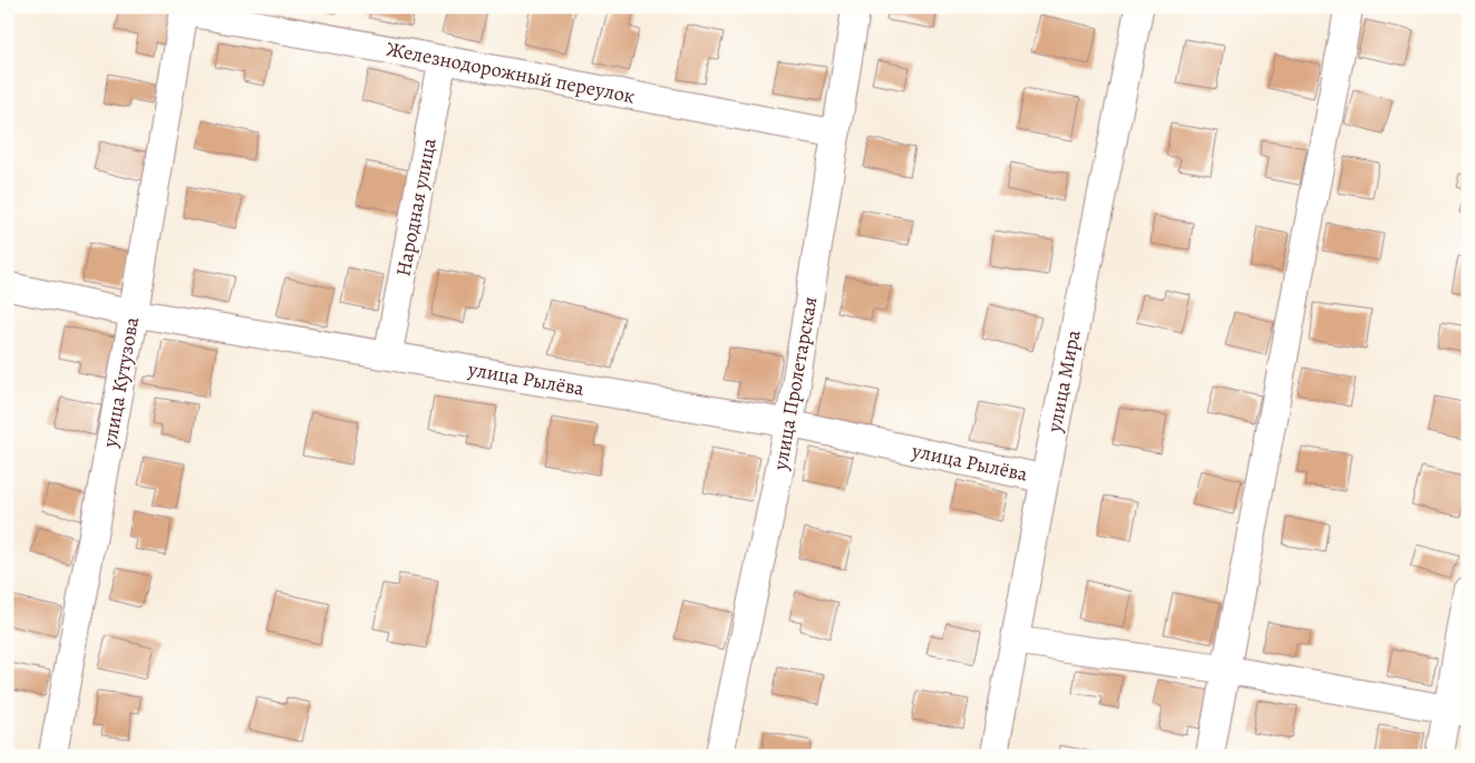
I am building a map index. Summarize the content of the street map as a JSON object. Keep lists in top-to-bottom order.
{
  "streets": {
    "street": [
      "Железнодорожный переулок",
      "Народная улица",
      "улица Рылёва",
      "улица Мира",
      "улица Кутузова",
      "улица Пролетарская"
    ]
  },
  "crossings": [
    ["Железнодорожный переулок", "Народная улица"],
    ["Железнодорожный переулок", "улица Кутузова"],
    ["Железнодорожный переулок", "улица Пролетарская"],
    ["Народная улица", "улица Рылёва"],
    ["улица Рылёва", "улица Мира"],
    ["улица Рылёва", "улица Кутузова"],
    ["улица Рылёва", "улица Пролетарская"]
  ]
}
